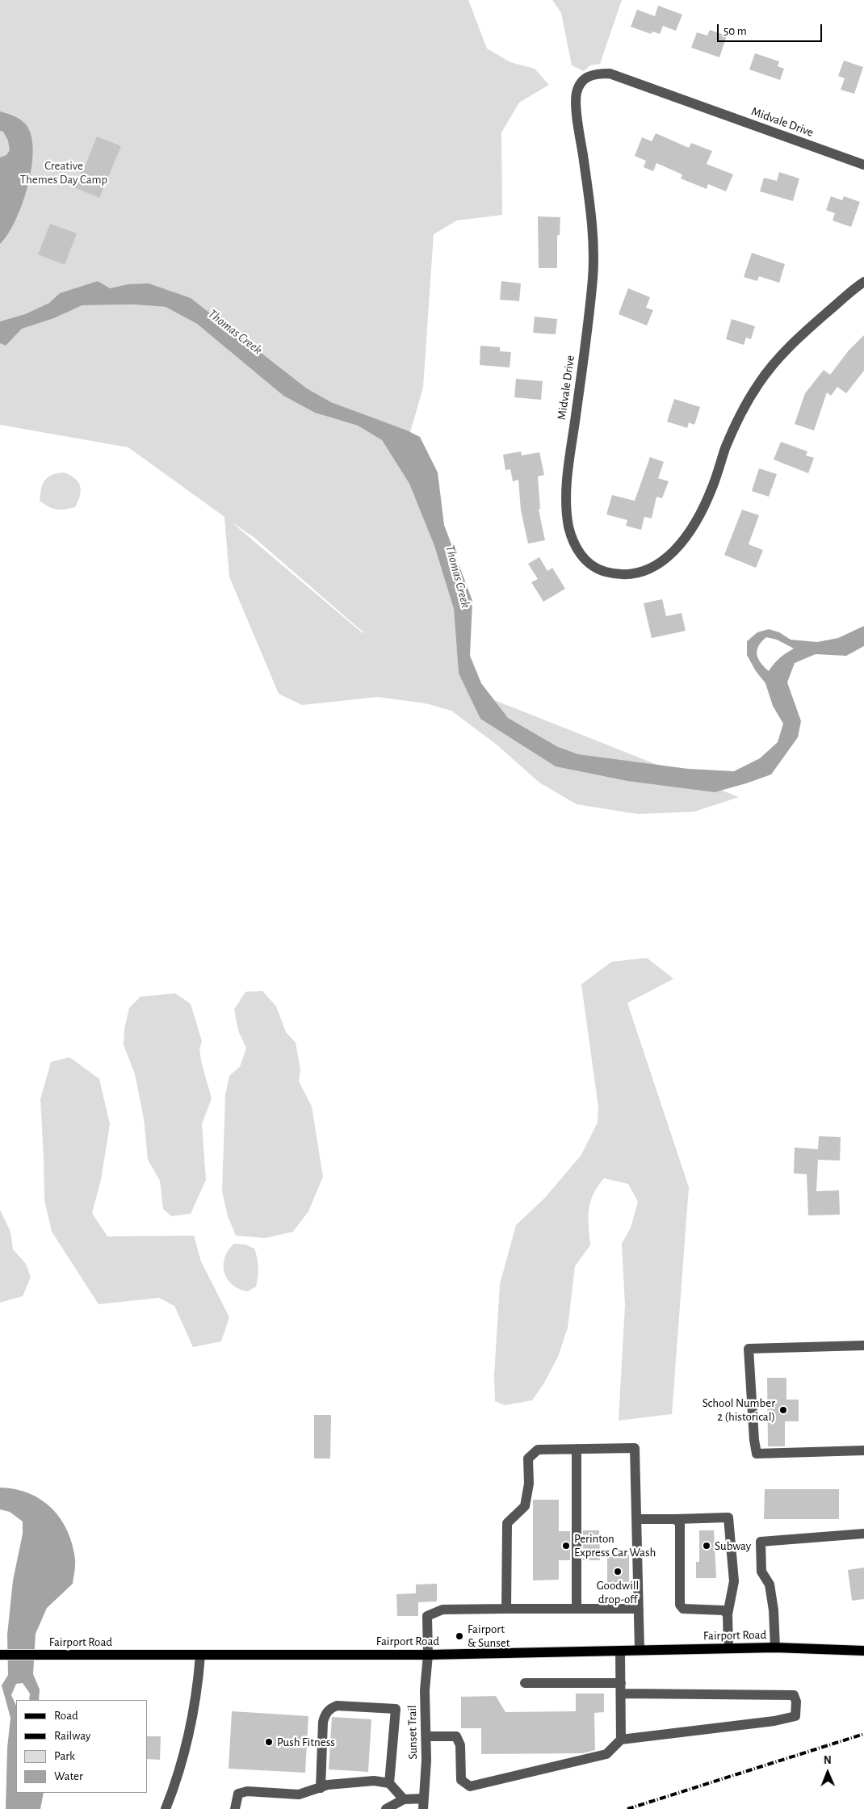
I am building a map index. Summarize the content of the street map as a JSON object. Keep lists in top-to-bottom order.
{
  "streets": {
    "main road": ["Fairport Road"],
    "street": ["Midvale Drive", "Sunset Trail"]
  },
  "crossings": [
    ["Fairport Road", "Sunset Trail"]
  ],
  "water": ["Thomas Creek"],
  "parks": ["Creative Themes Day Camp"],
  "places": [
    "School Number 2 (historical)",
    "Perinton Express Car Wash",
    "Subway",
    "Goodwill drop-off",
    "Fairport & Sunset",
    "Push Fitness"
  ],
  "legend": [
    "Road",
    "Railway",
    "Park",
    "Water"
  ],
  "scale_bar": "50 m",
  "north": "top"
}
